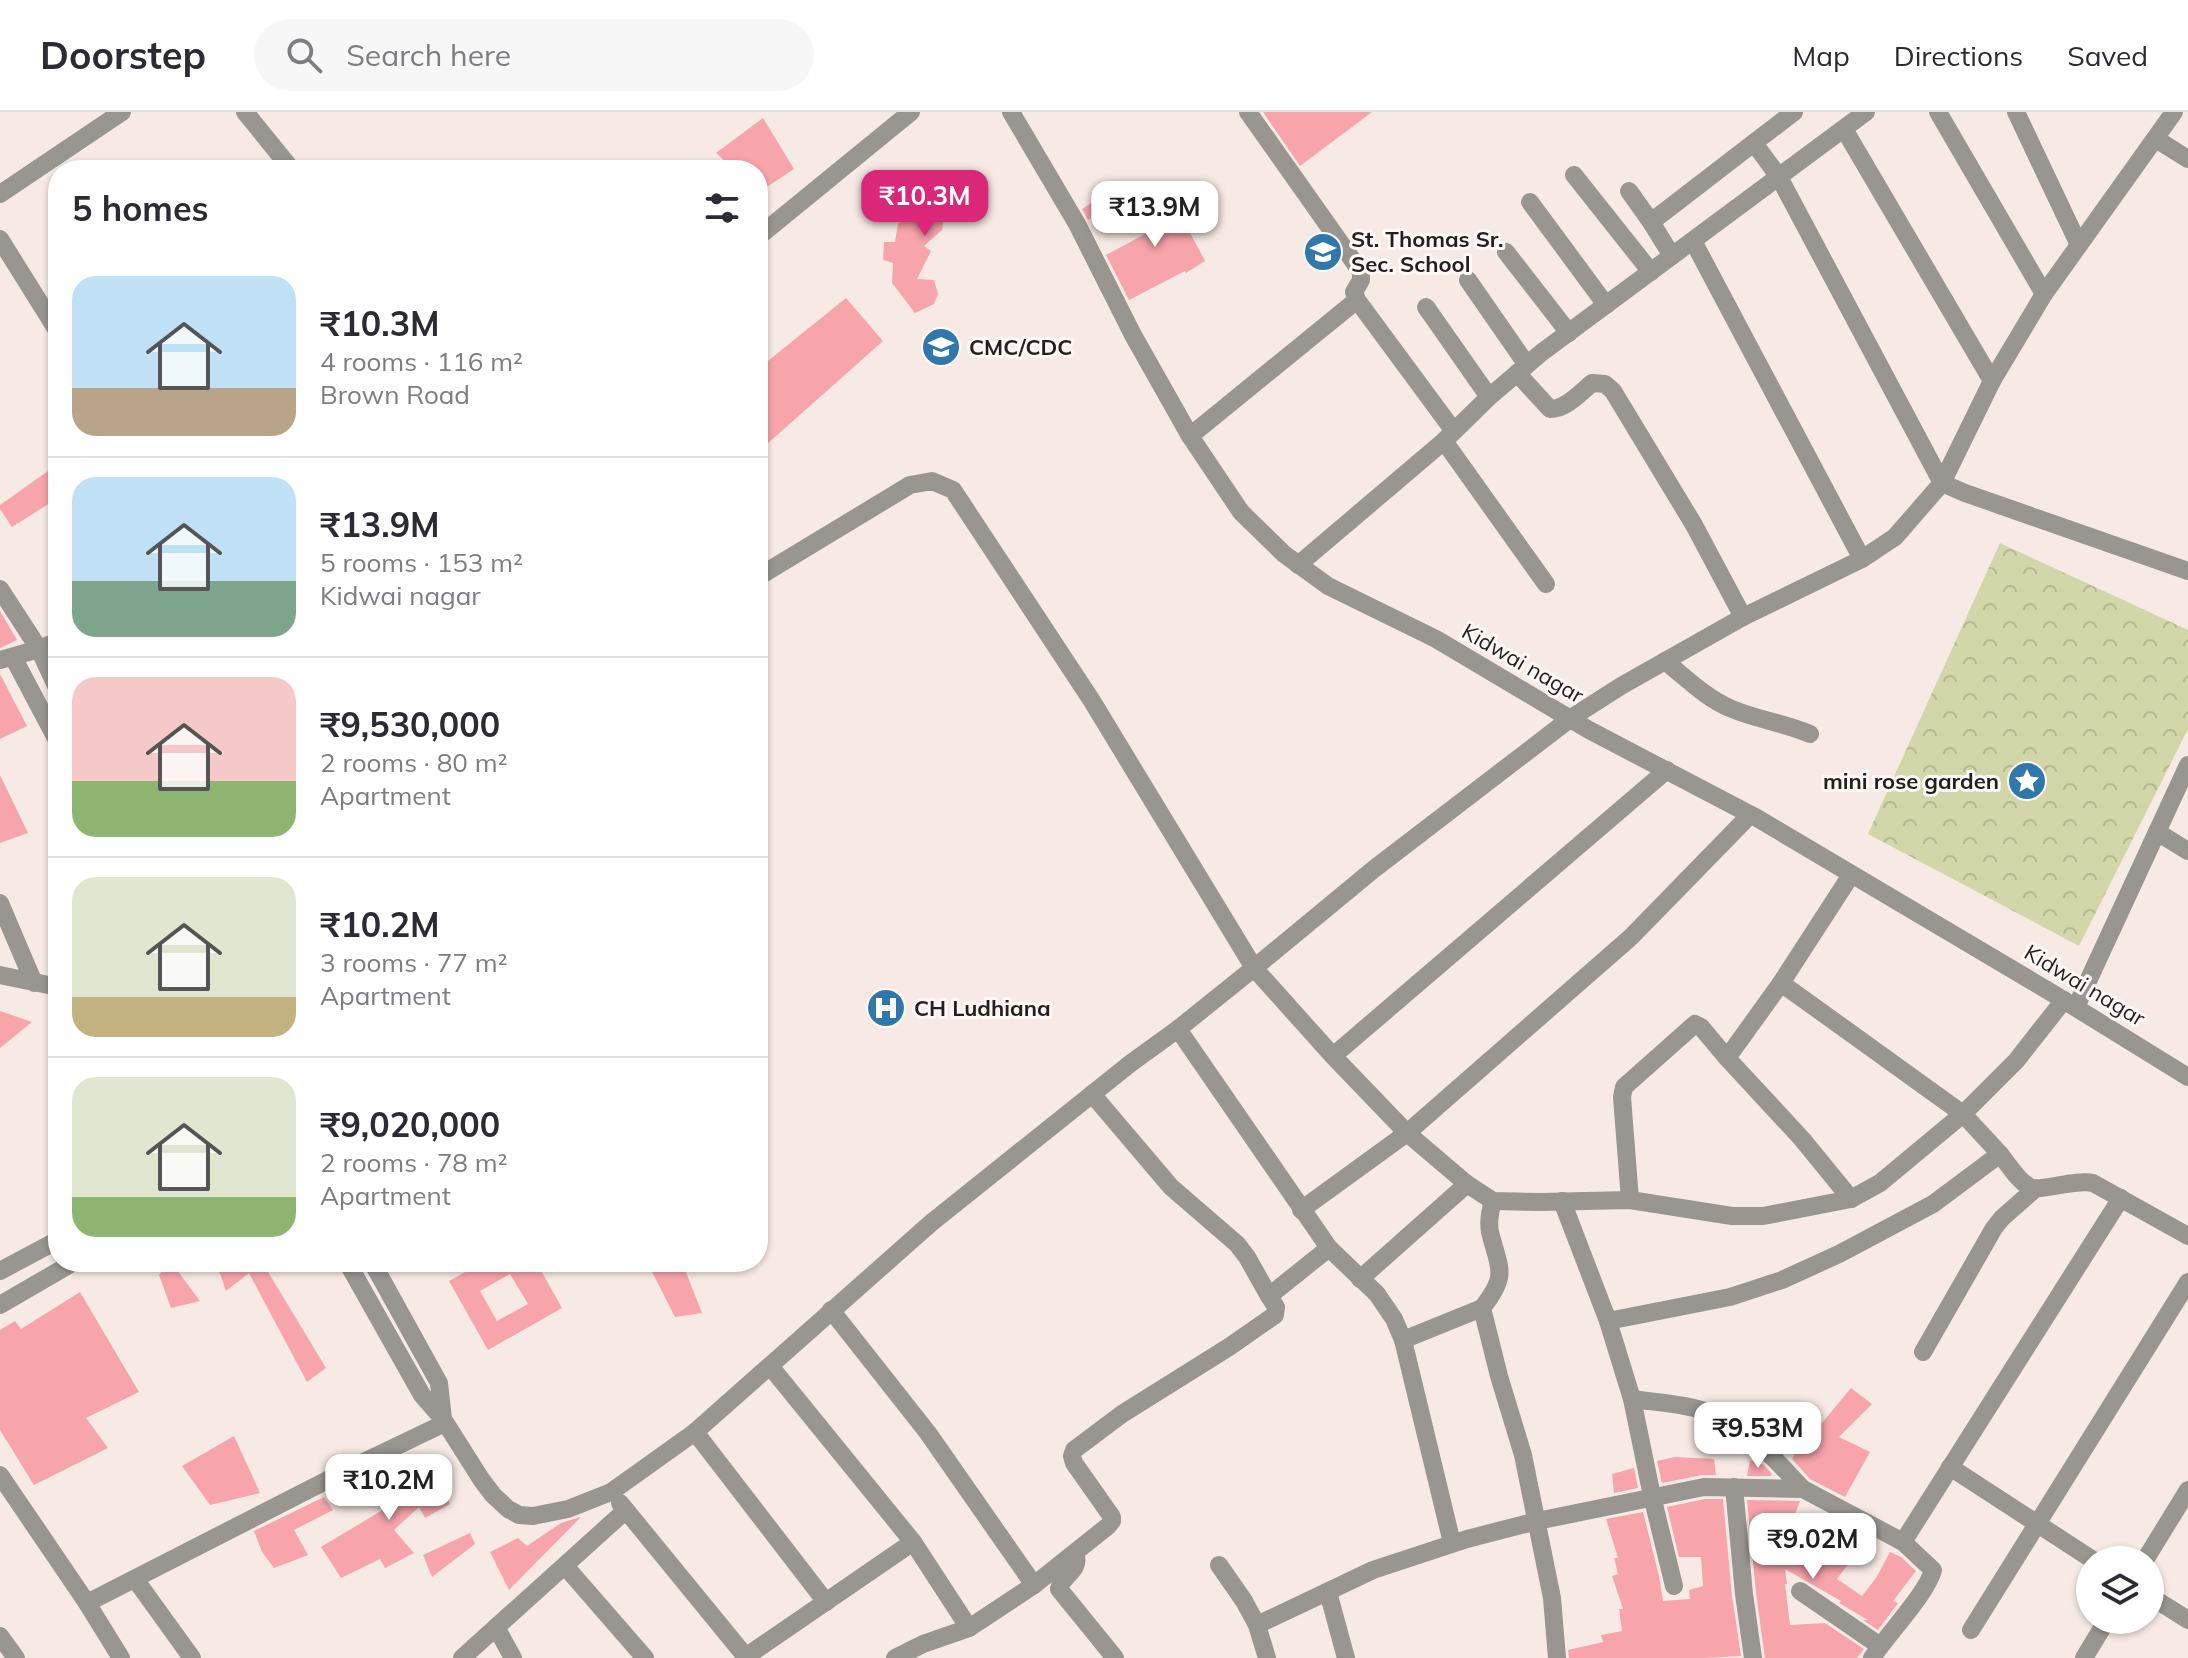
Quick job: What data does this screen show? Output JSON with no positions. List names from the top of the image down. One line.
{"streets":{"street":["Kidwai nagar"]},"places":{"school or university":["St. Thomas Sr. Sec. School","CMC/CDC"],"place":["mini rose garden"],"hospital":["CH Ludhiana"]},"page":{"header":"Doorstep","search":"Search here","nav":["Map","Directions","Saved"],"heading":"5 homes","price":["₹10.3M","₹13.9M","₹9.53M","₹10.2M","₹9.02M"],"list":[{"name":"₹10.3M","note":"4 rooms · 116 m² · Brown Road"},{"name":"₹13.9M","note":"5 rooms · 153 m² · Kidwai nagar"},{"name":"₹9,530,000","note":"2 rooms · 80 m² · Apartment"},{"name":"₹10.2M","note":"3 rooms · 77 m² · Apartment"},{"name":"₹9,020,000","note":"2 rooms · 78 m² · Apartment"}]}}
